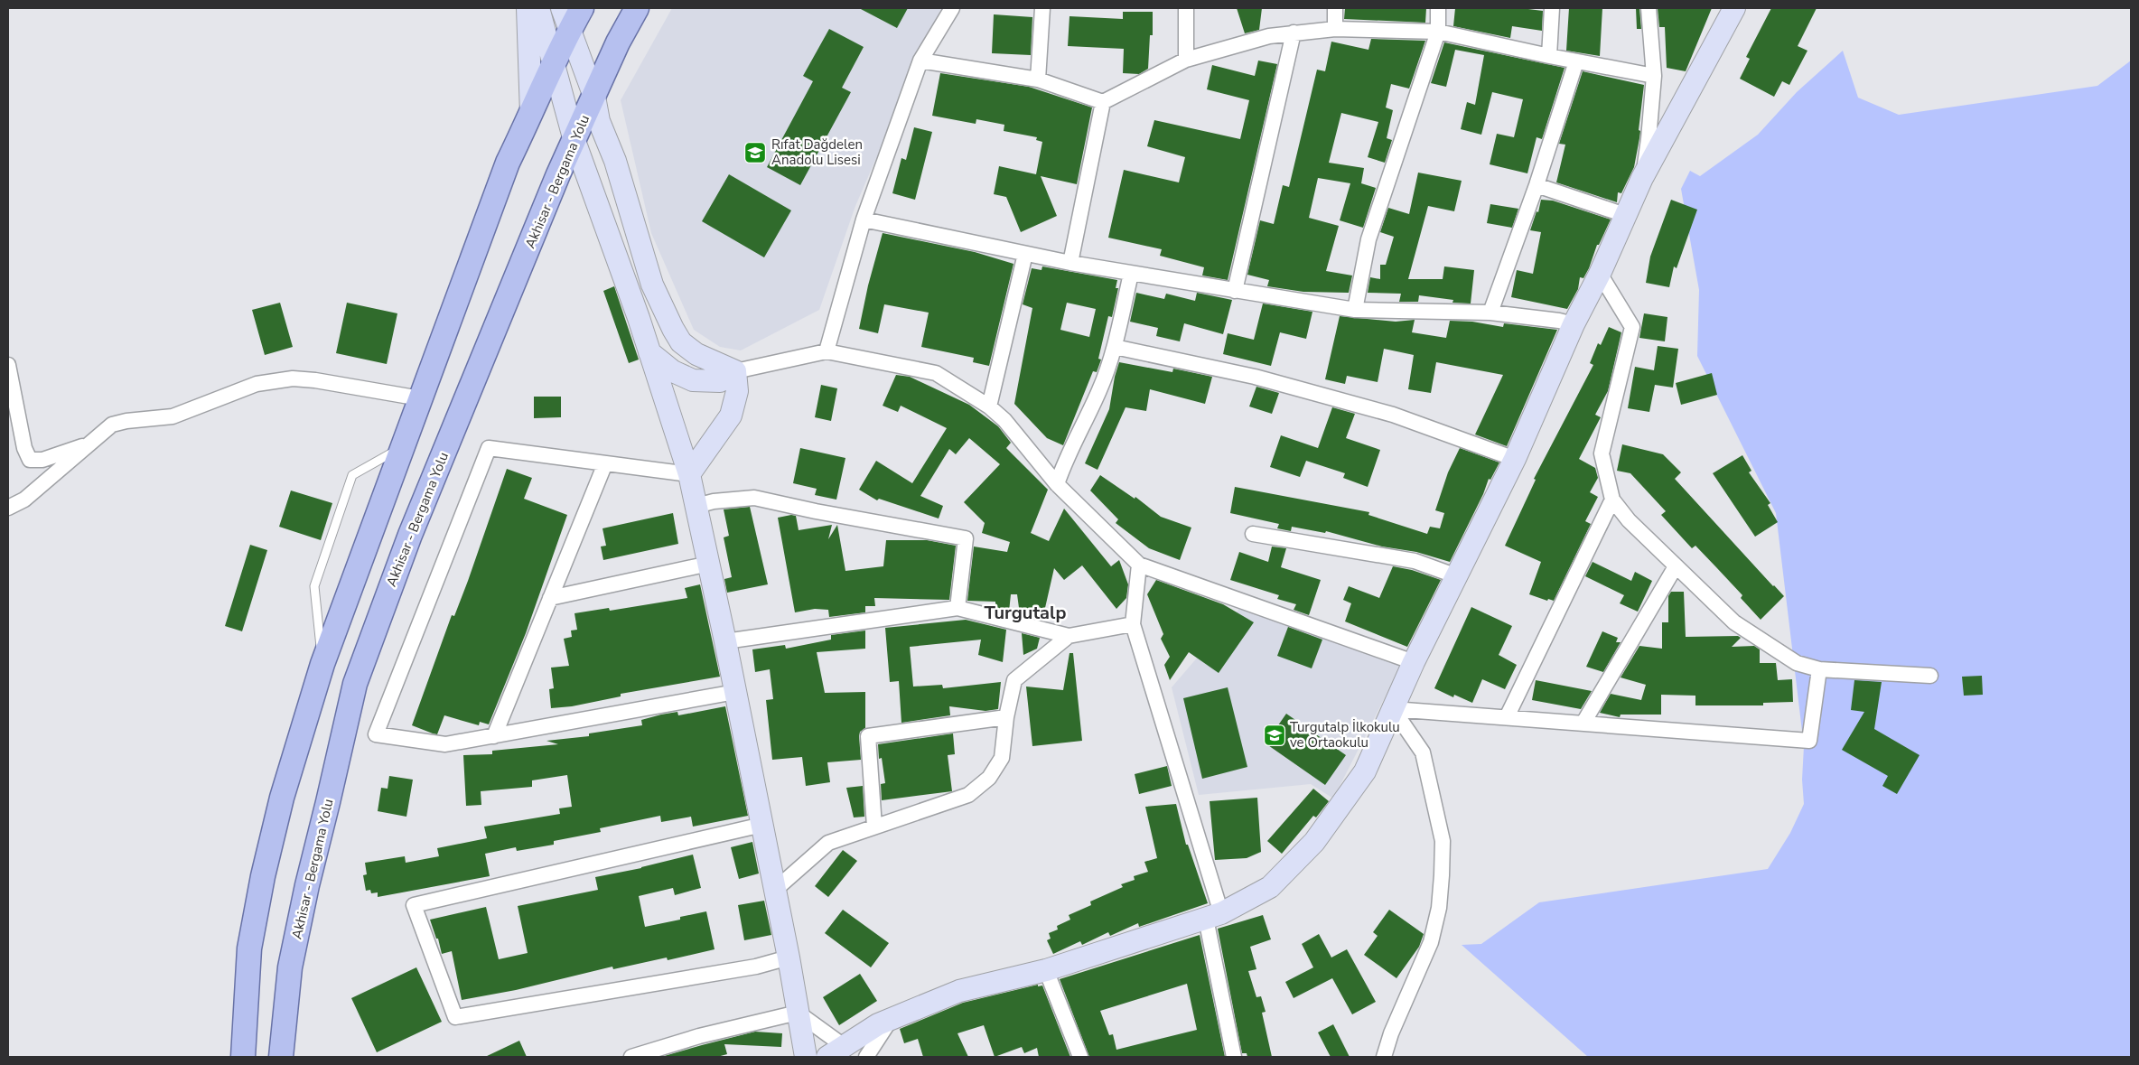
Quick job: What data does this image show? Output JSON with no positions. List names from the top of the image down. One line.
{"streets":{"main road":["Akhisar - Bergama Yolu"]},"districts":["Turgutalp"],"places":{"school or university":["Rıfat Dağdelen Anadolu Lisesi","Turgutalp İlkokulu ve Ortaokulu"]}}
